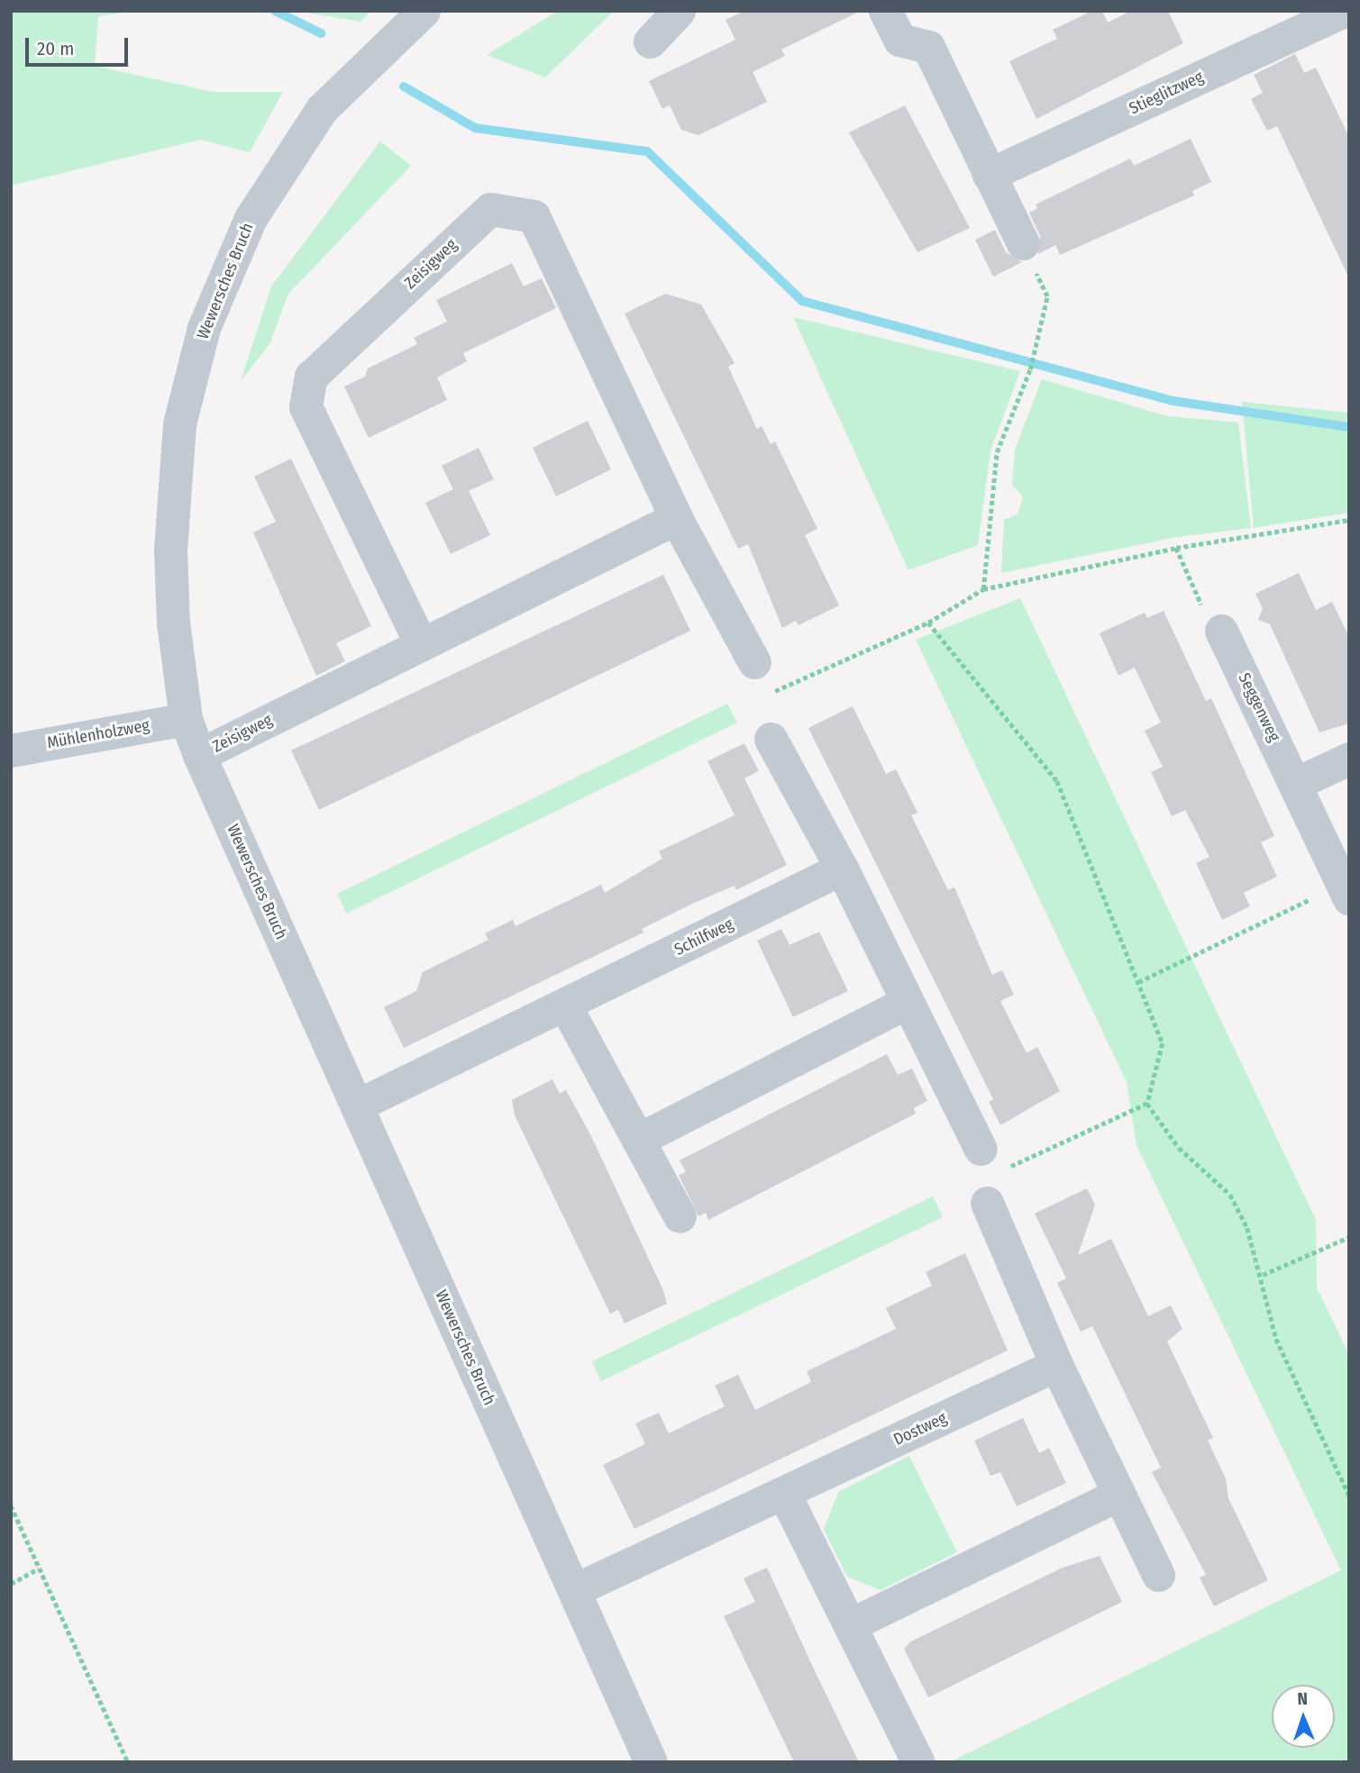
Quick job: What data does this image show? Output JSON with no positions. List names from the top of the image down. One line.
{"streets":{"street":["Stieglitzweg","Zeisigweg","Wewersches Bruch","Seggenweg","Mühlenholzweg","Schilfweg","Dostweg"]},"crossings":[["Zeisigweg","Wewersches Bruch"],["Wewersches Bruch","Mühlenholzweg"],["Wewersches Bruch","Schilfweg"],["Wewersches Bruch","Dostweg"]],"scale_bar":"20 m","north":"top"}
